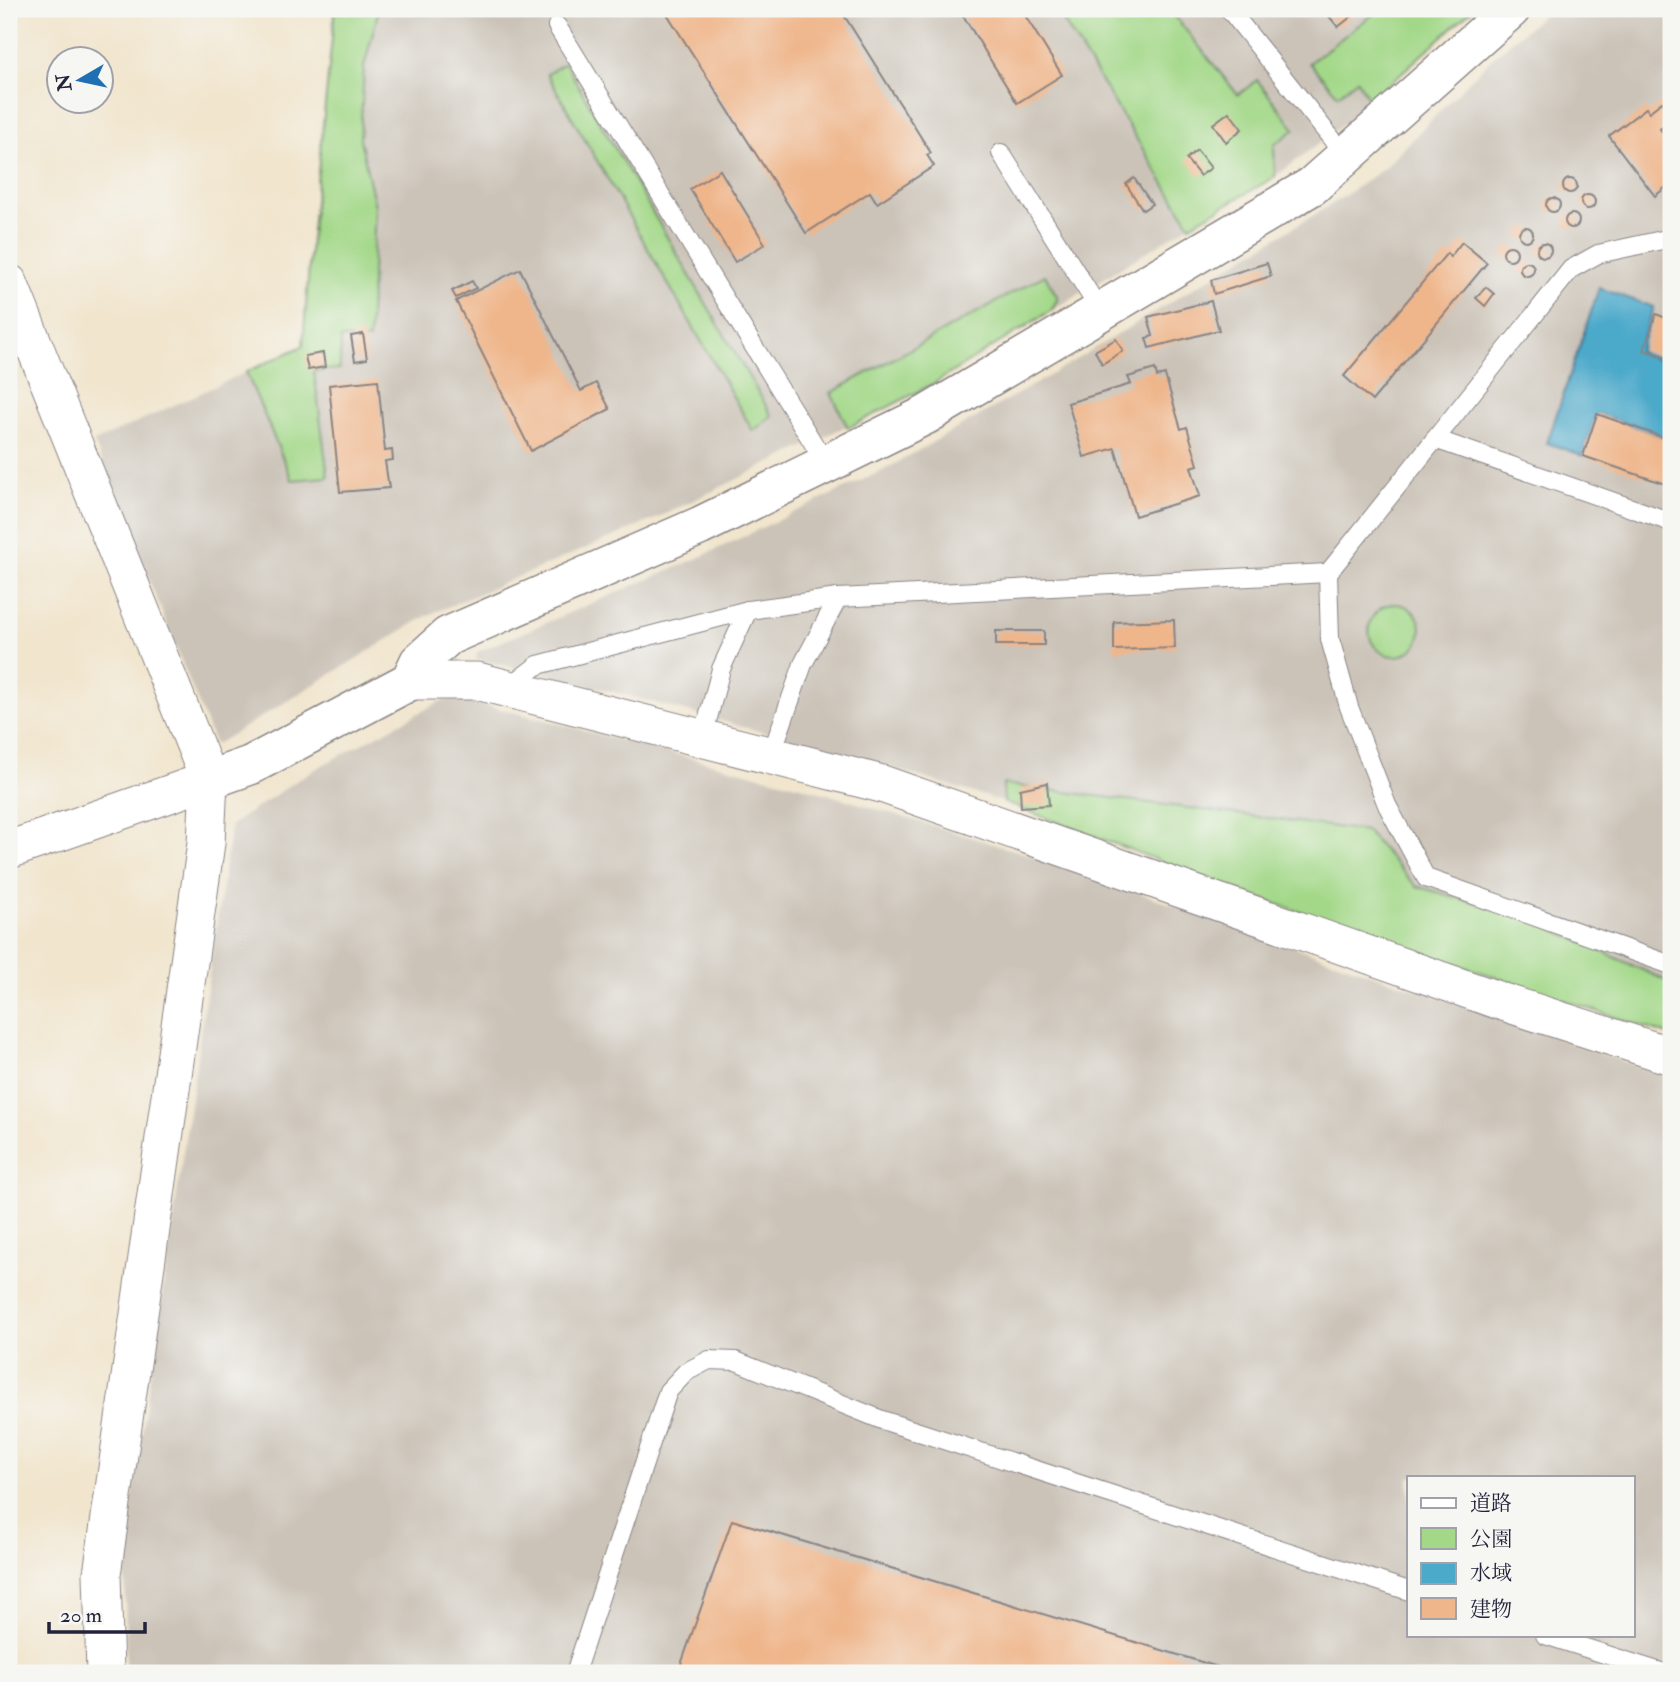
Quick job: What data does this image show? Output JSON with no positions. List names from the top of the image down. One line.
{"legend":["道路","公園","水域","建物"],"scale_bar":"20 m","north":"left"}
